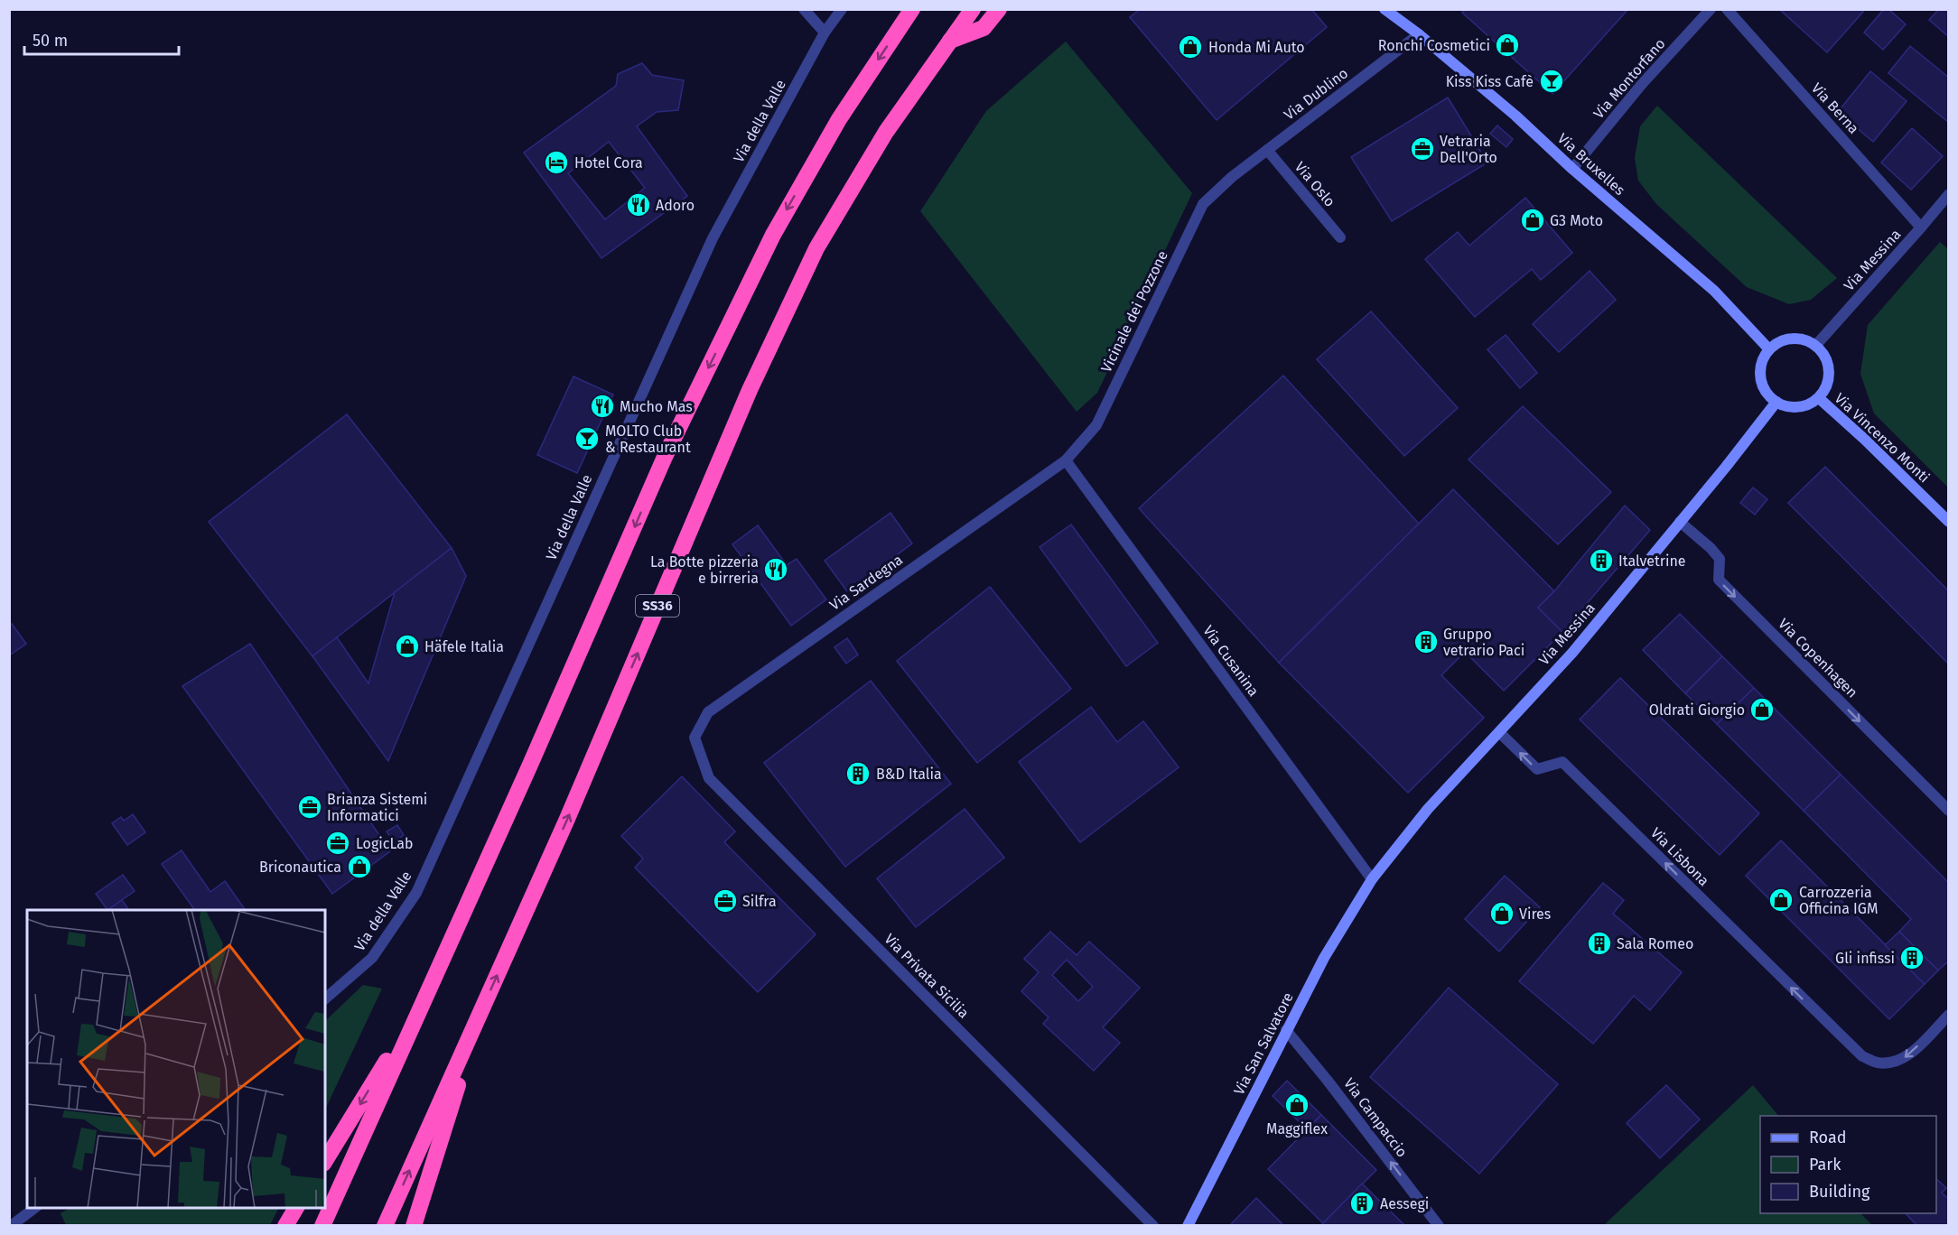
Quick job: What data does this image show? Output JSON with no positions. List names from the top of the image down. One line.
{"streets":{"highway":["SS36"],"street":["Via Montorfano","Via Dublino","Via Berna","Via della Valle","Via Bruxelles","Via Oslo","Via Messina","Vicinale dei Pozzone","Via Vincenzo Monti","Via Sardegna","Via Copenhagen","Via Cusanina","Via Lisbona","Via Privata Sicilia","Via San Salvatore","Via Campaccio"]},"crossings":[["Via Montorfano","Via Bruxelles"],["Via Dublino","Via Bruxelles"],["Via Dublino","Via Oslo"],["Via Dublino","Vicinale dei Pozzone"],["Via Berna","Via Messina"],["Via Bruxelles","Via Messina"],["Via Bruxelles","Via Vincenzo Monti"],["Via Messina","Via Vincenzo Monti"],["Via Messina","Via Copenhagen"],["Via Messina","Via Cusanina"],["Via Messina","Via Lisbona"],["Via Messina","Via San Salvatore"],["Vicinale dei Pozzone","Via Sardegna"],["Vicinale dei Pozzone","Via Cusanina"],["Via Sardegna","Via Cusanina"],["Via Sardegna","Via Privata Sicilia"],["Via Cusanina","Via San Salvatore"],["Via San Salvatore","Via Campaccio"]],"one_way":["Via Copenhagen","Via Lisbona","Via Campaccio"],"places":{"shop":["Ronchi Cosmetici","Honda Mi Auto","G3 Moto","Häfele Italia","Oldrati Giorgio","Briconautica","Carrozzeria Officina IGM","Vires","Maggiflex"],"bar":["Kiss Kiss Cafè","MOLTO Club & Restaurant"],"office":["Vetraria Dell'Orto","Brianza Sistemi Informatici","LogicLab","Silfra"],"hotel":["Hotel Cora"],"restaurant":["Adoro","Mucho Mas","La Botte pizzeria e birreria"],"building":["Italvetrine","Gruppo vetrario Paci","B&D Italia","Sala Romeo","Gli infissi","Aessegi"]},"legend":["Road","Park","Building"],"scale_bar":"50 m"}
